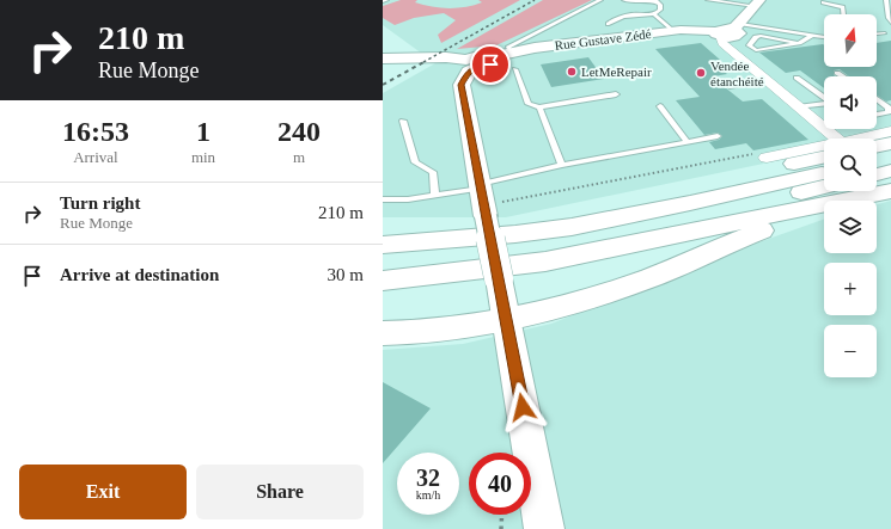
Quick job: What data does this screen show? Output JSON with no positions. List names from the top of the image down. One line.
{"streets":{"main road":["Rue Gustave Zédé"]},"places":["LetMeRepair","Vendée étanchéité"],"north":"top","page":{"turn":["210 m","Rue Monge"],"map_buttons":["+","−"],"eta":["16:53","Arrival","1","min","240","m"],"list":[{"name":"Turn right","note":"Rue Monge","value":"210 m"},{"name":"Arrive at destination","value":"30 m"}],"speed":"32 km/h","limit":"40","buttons":["Exit","Share"]}}
